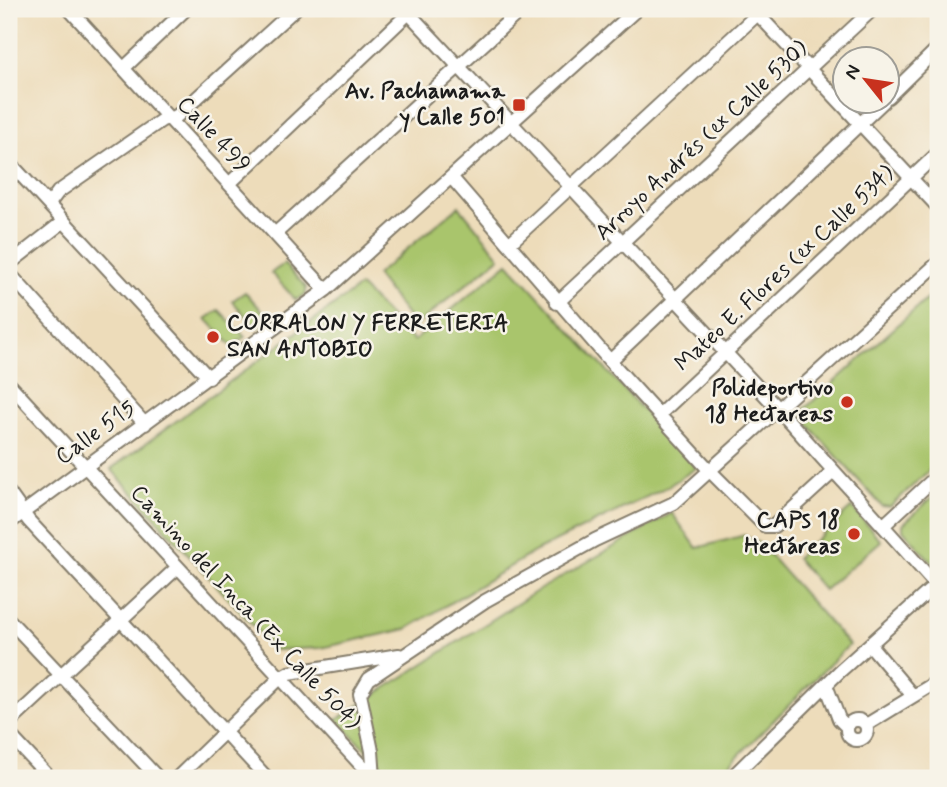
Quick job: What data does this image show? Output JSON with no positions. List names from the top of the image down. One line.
{"streets":{"street":["Calle 499","Arroyo Andrés (ex Calle 530)","Mateo E. Flores (ex Calle 534)","Calle 515","Camino del Inca (Ex Calle 504)"]},"crossings":[["Calle 499","Calle 515"],["Calle 515","Camino del Inca (Ex Calle 504)"]],"places":{"transit":["Av. Pachamama y Calle 501"],"other":["CORRALON Y FERRETERIA SAN ANTOBIO","Polideportivo 18 Hectareas","CAPs 18 Hectáreas"]},"north":"top left"}
